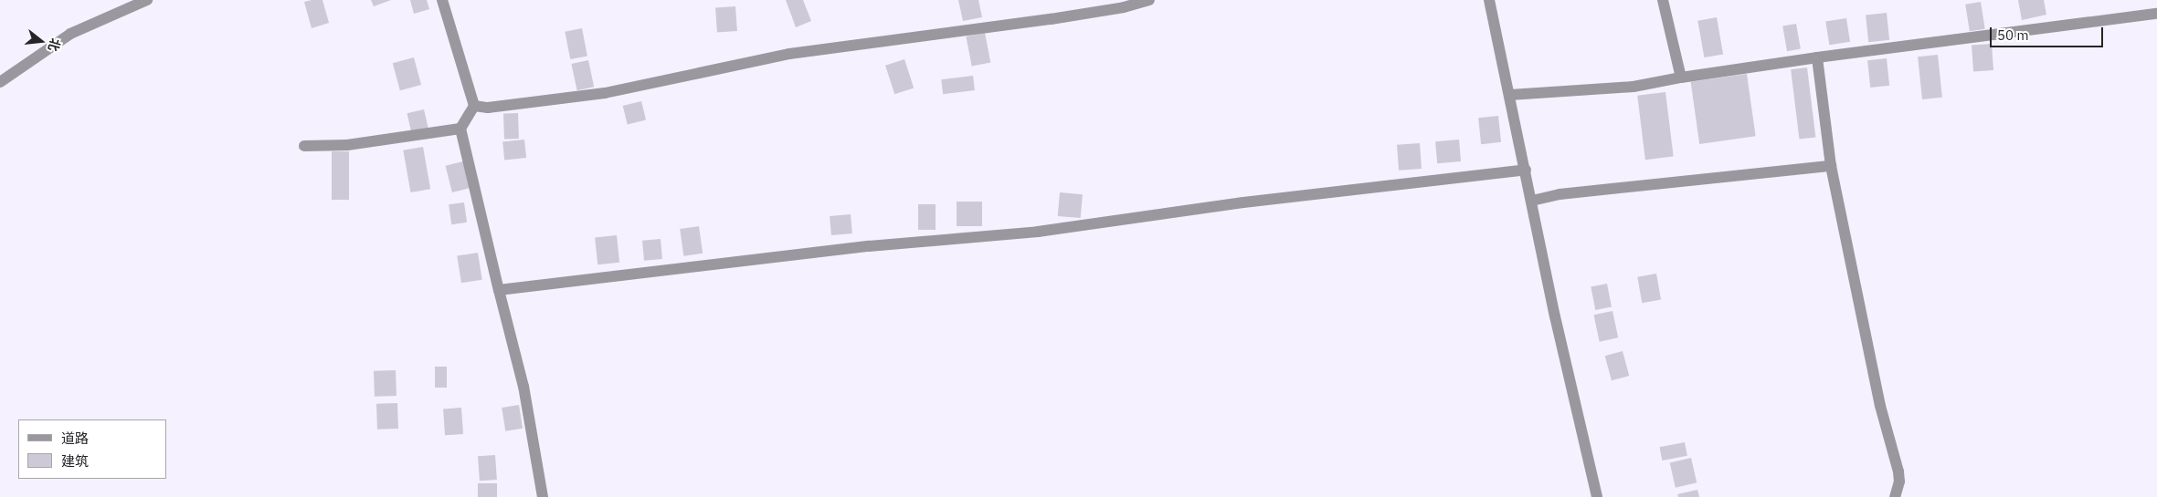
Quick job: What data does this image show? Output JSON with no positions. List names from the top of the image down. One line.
{"legend":["道路","建筑"],"scale_bar":"50 m","north":"right"}
